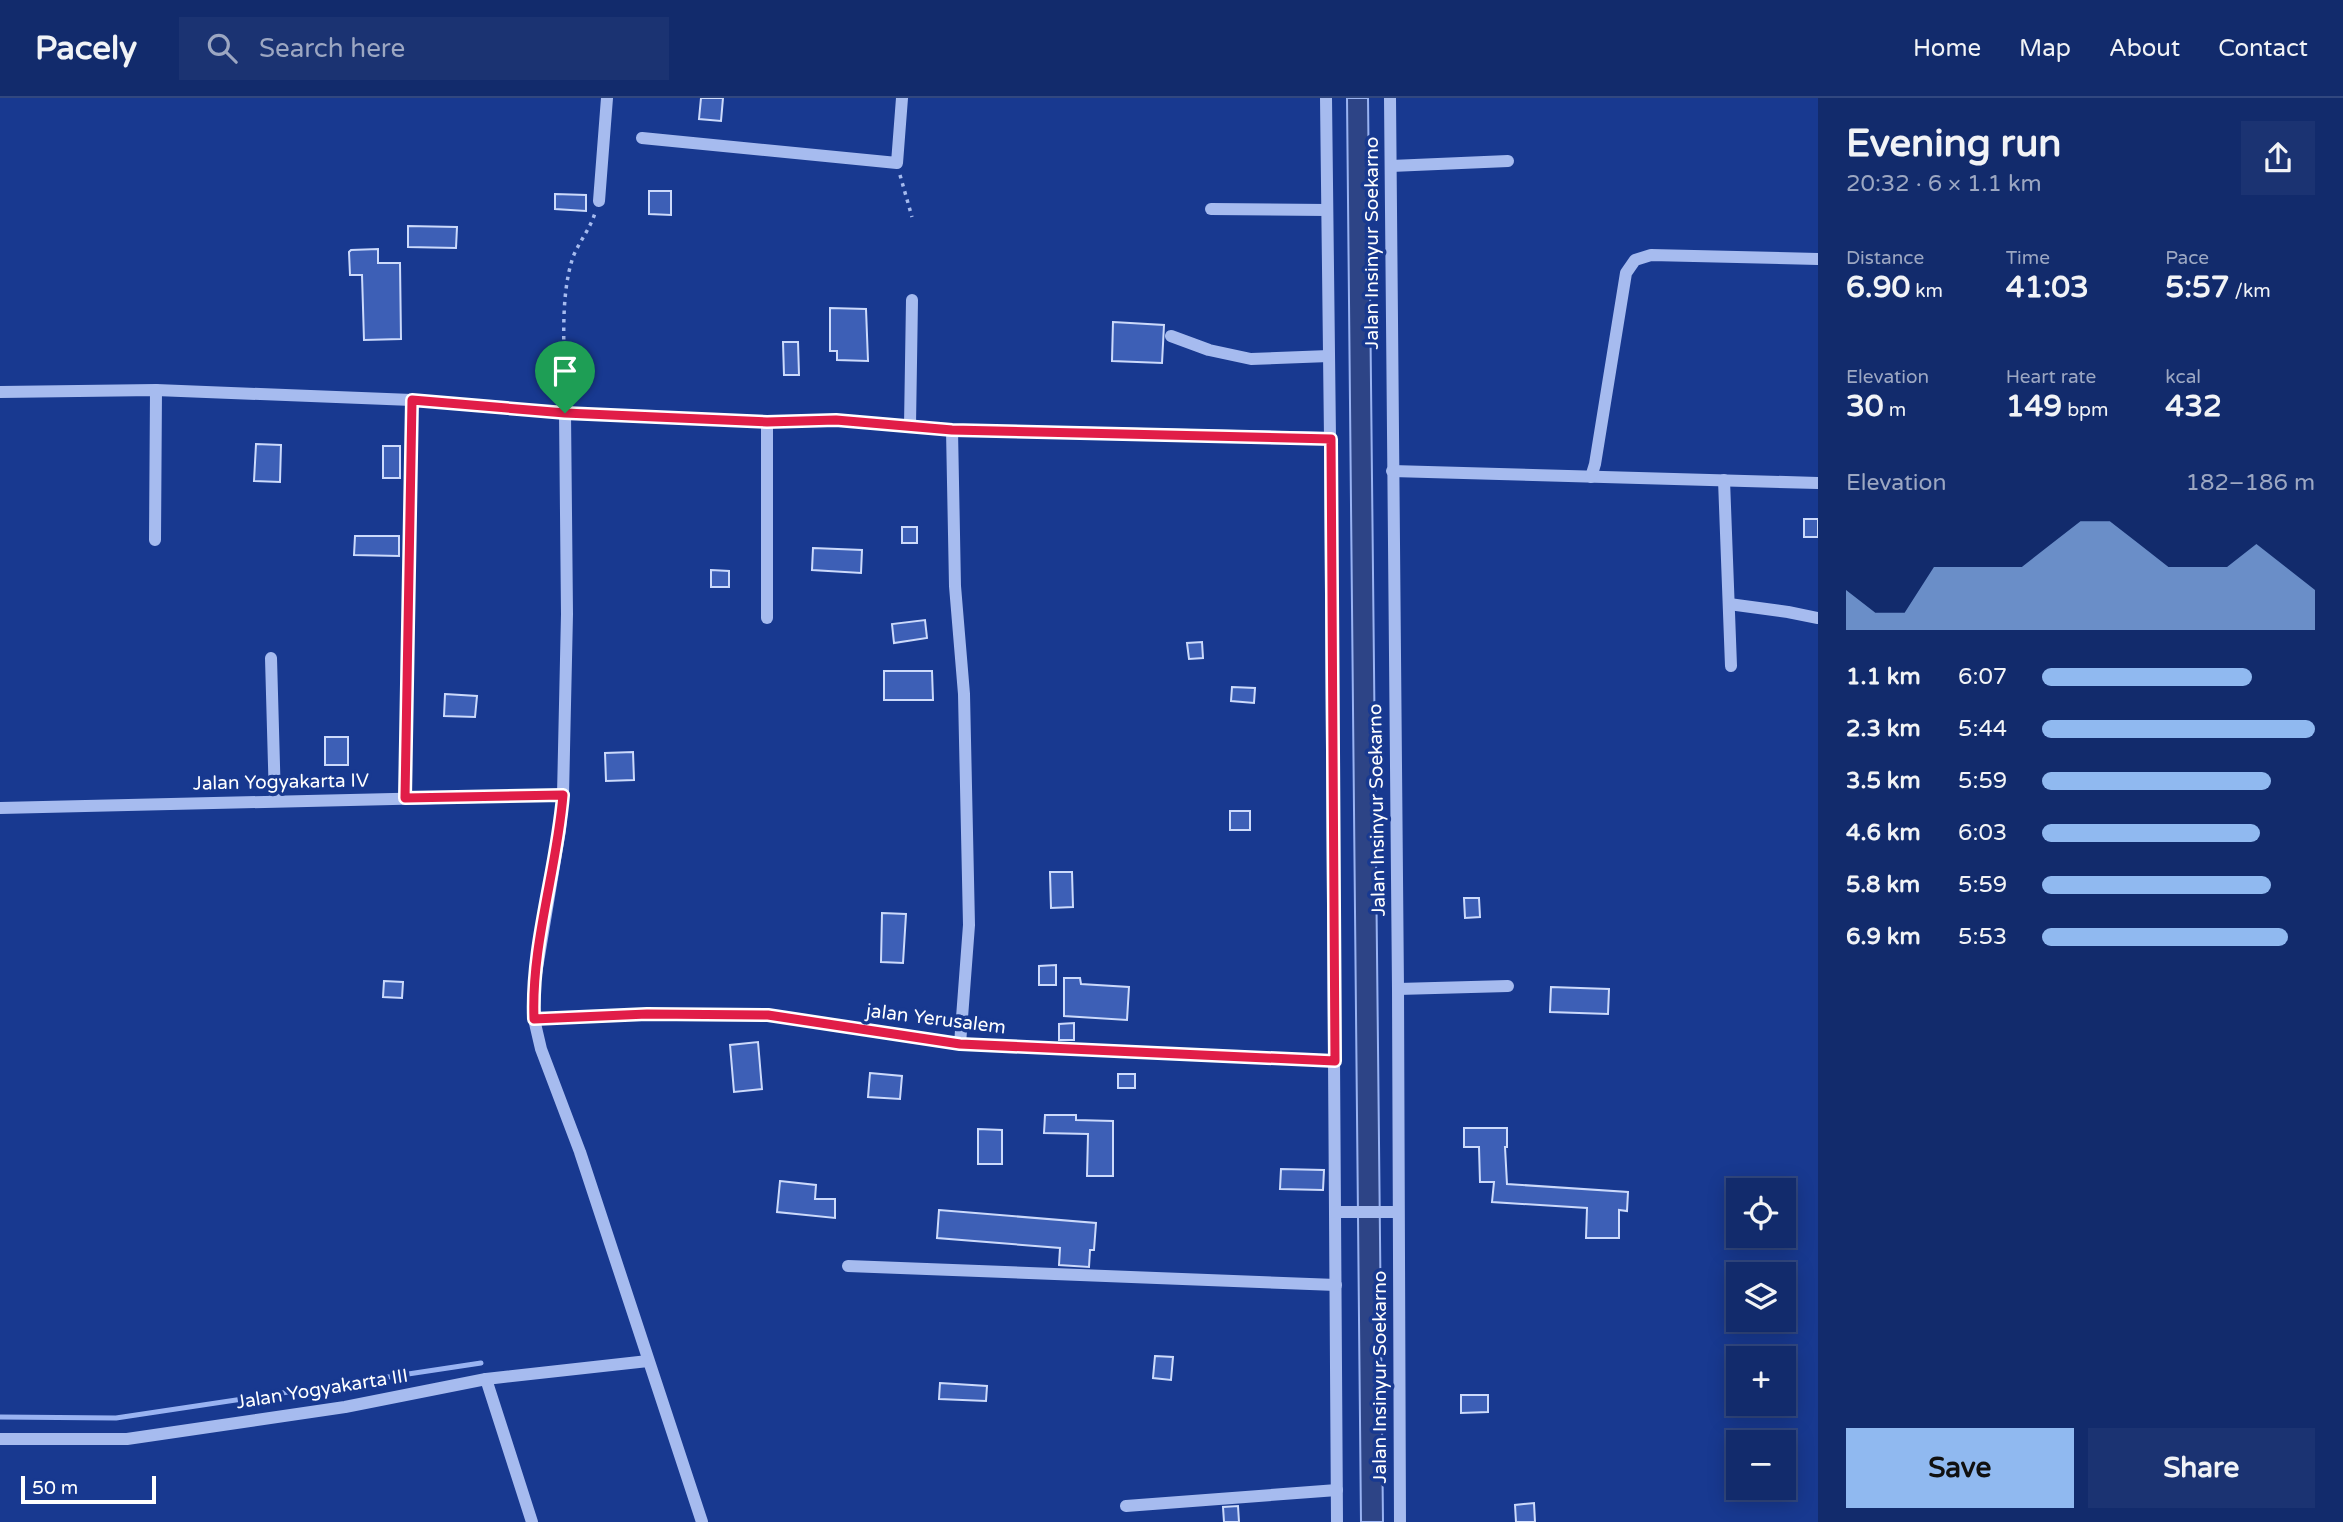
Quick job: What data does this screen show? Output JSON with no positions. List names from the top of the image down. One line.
{"streets":{"street":["Jalan Insinyur Soekarno","Jalan Yogyakarta IV","jalan Yerusalem","Jalan Yogyakarta III"]},"scale_bar":"50 m","page":{"header":"Pacely","search":"Search here","nav":["Home","Map","About","Contact"],"heading":["Evening run","20:32 · 6 × 1.1 km"],"stats":[["Distance","6.90 km"],["Time","41:03"],["Pace","5:57 /km"],["Elevation","30 m"],["Heart rate","149 bpm"],["kcal","432"]],"chart":["Elevation","182–186 m"],"list":[{"name":"1.1 km","note":"6:07"},{"name":"2.3 km","note":"5:44"},{"name":"3.5 km","note":"5:59"},{"name":"4.6 km","note":"6:03"},{"name":"5.8 km","note":"5:59"},{"name":"6.9 km","note":"5:53"}],"map_buttons":["+","−"],"buttons":["Save","Share"],"scale":"50 m"}}
